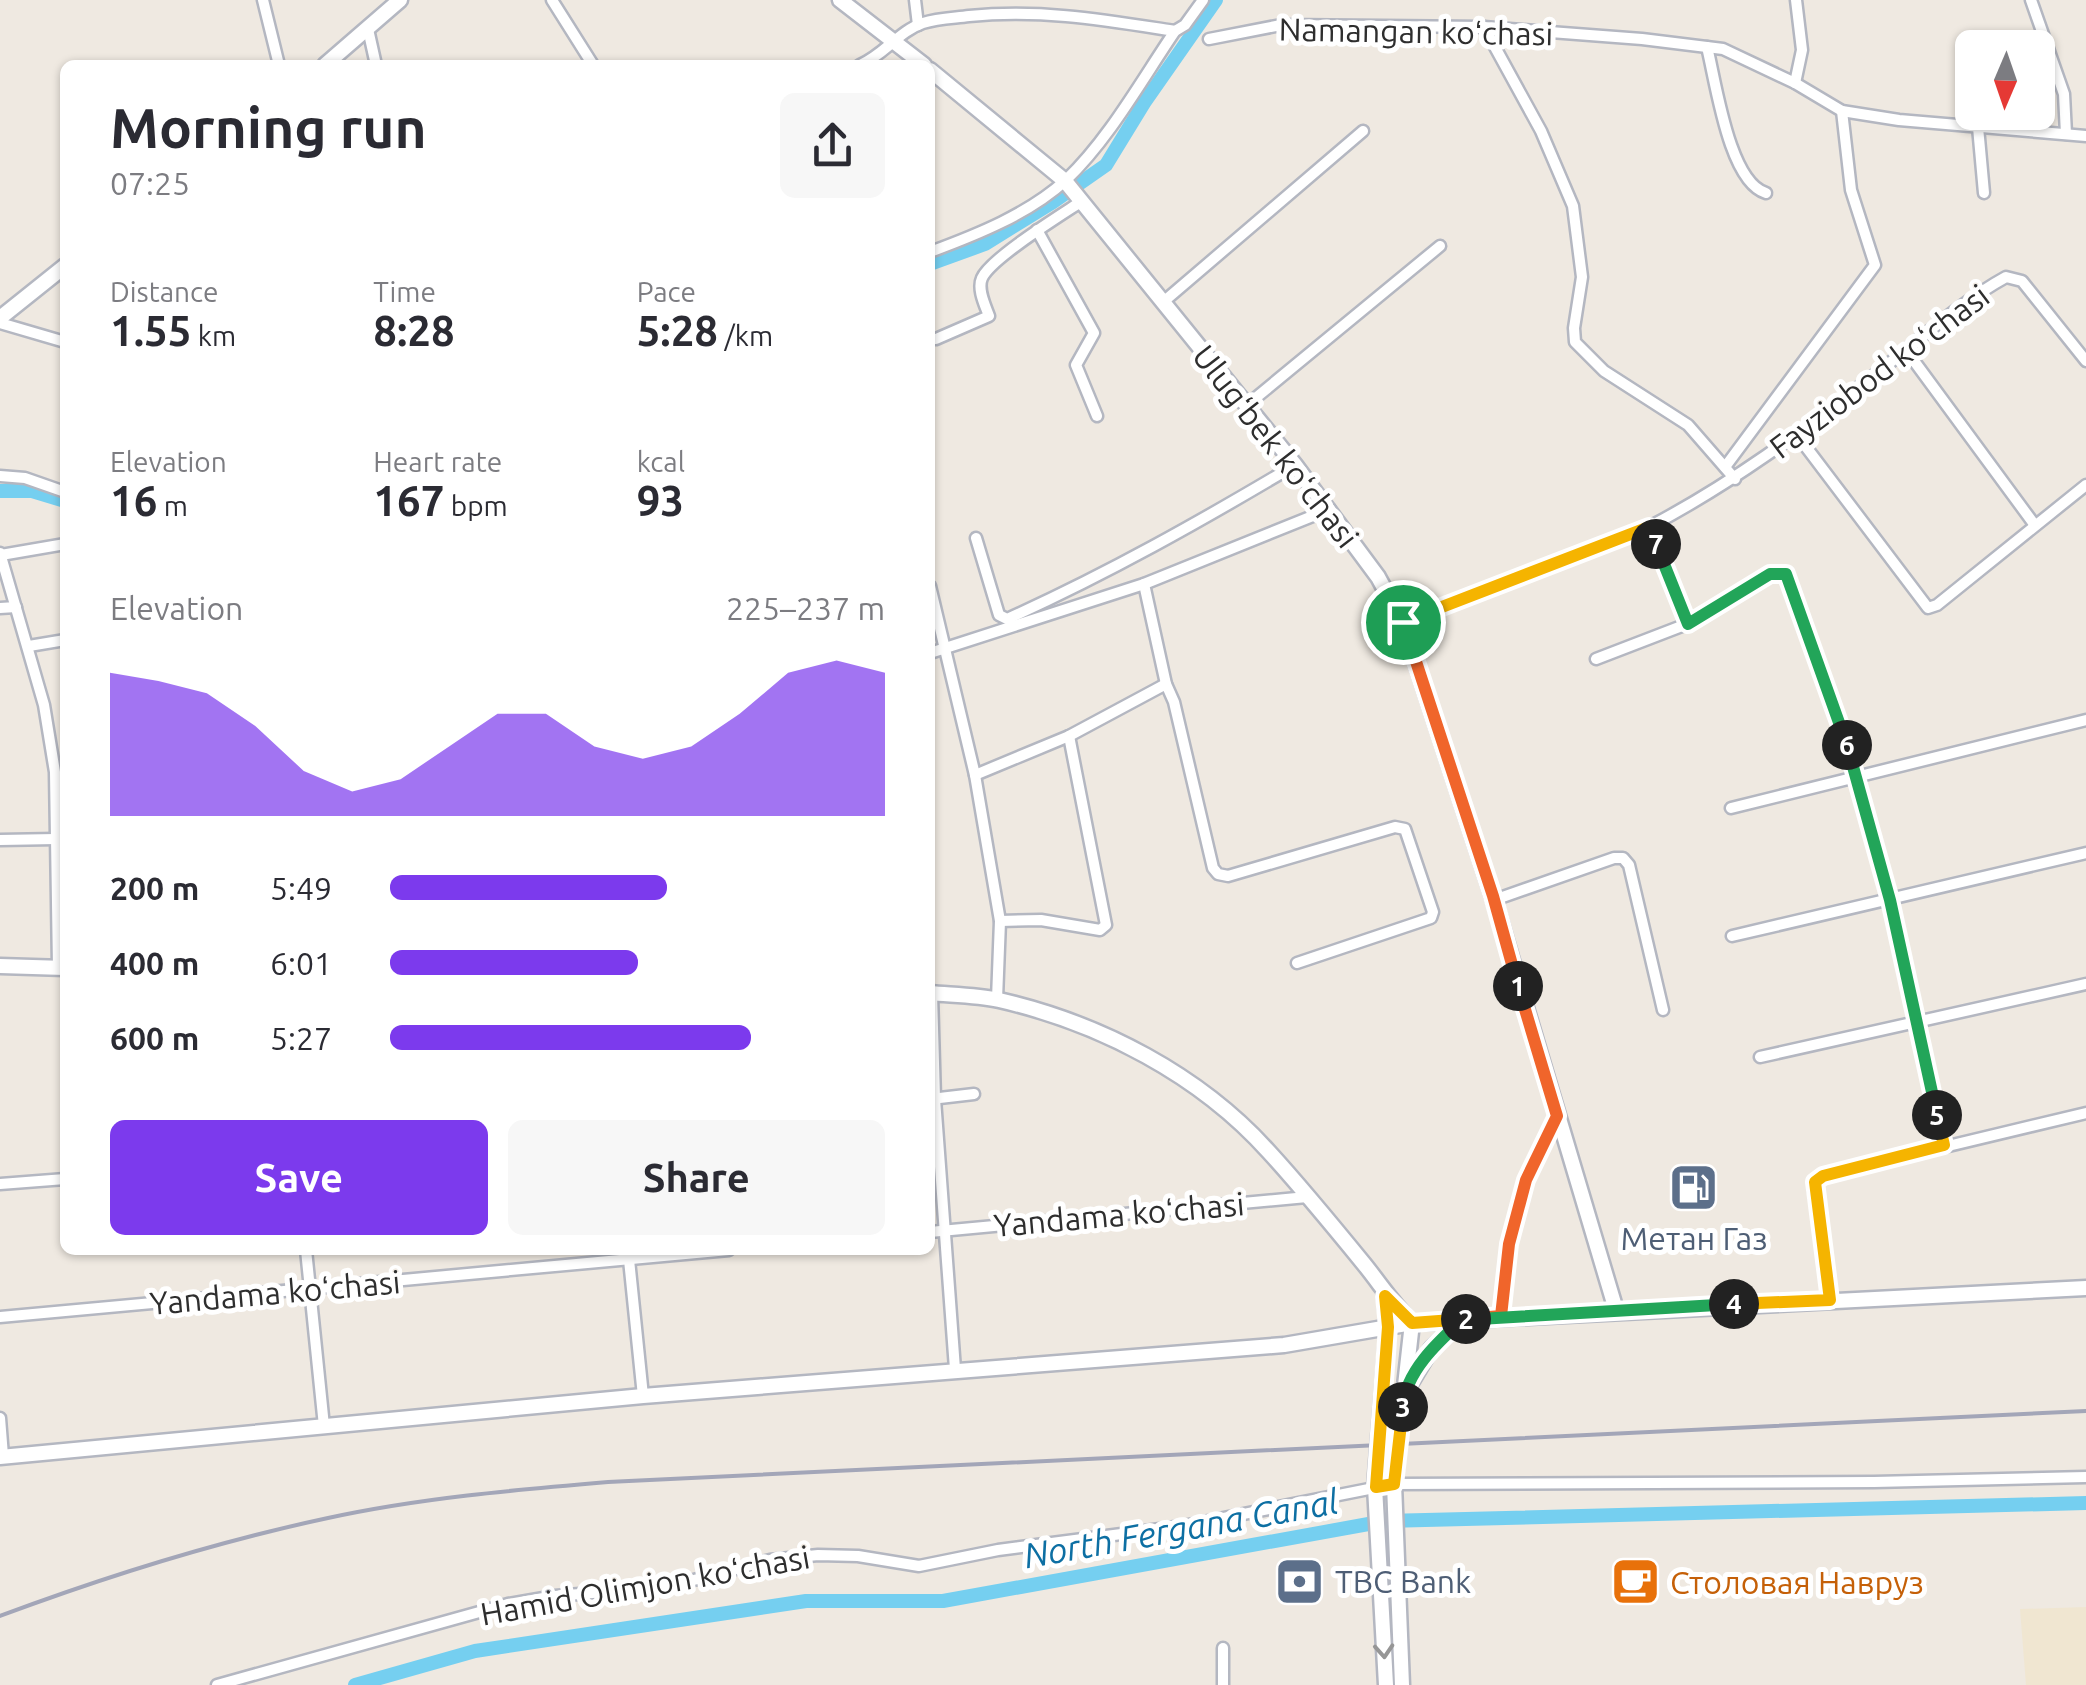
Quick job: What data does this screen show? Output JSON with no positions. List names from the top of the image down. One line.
{"streets":{"street":["Namangan koʻchasi","Fayziobod koʻchasi","Ulugʻbek koʻchasi","Yandama koʻchasi","Hamid Olimjon koʻchasi"]},"crossings":[["Fayziobod koʻchasi","Ulugʻbek koʻchasi"]],"water":["North Fergana Canal"],"places":{"fuel station":["Метан Газ"],"bank":["TBC Bank"],"cafe":["Столовая Навруз"]},"north":"bottom","page":{"heading":["Morning run","07:25"],"stats":[["Distance","1.55 km"],["Time","8:28"],["Pace","5:28 /km"],["Elevation","16 m"],["Heart rate","167 bpm"],["kcal","93"]],"pins":["7","6","1","5","4","2","3"],"chart":["Elevation","225–237 m"],"list":[{"name":"200 m","note":"5:49"},{"name":"400 m","note":"6:01"},{"name":"600 m","note":"5:27"}],"buttons":["Save","Share"]}}
